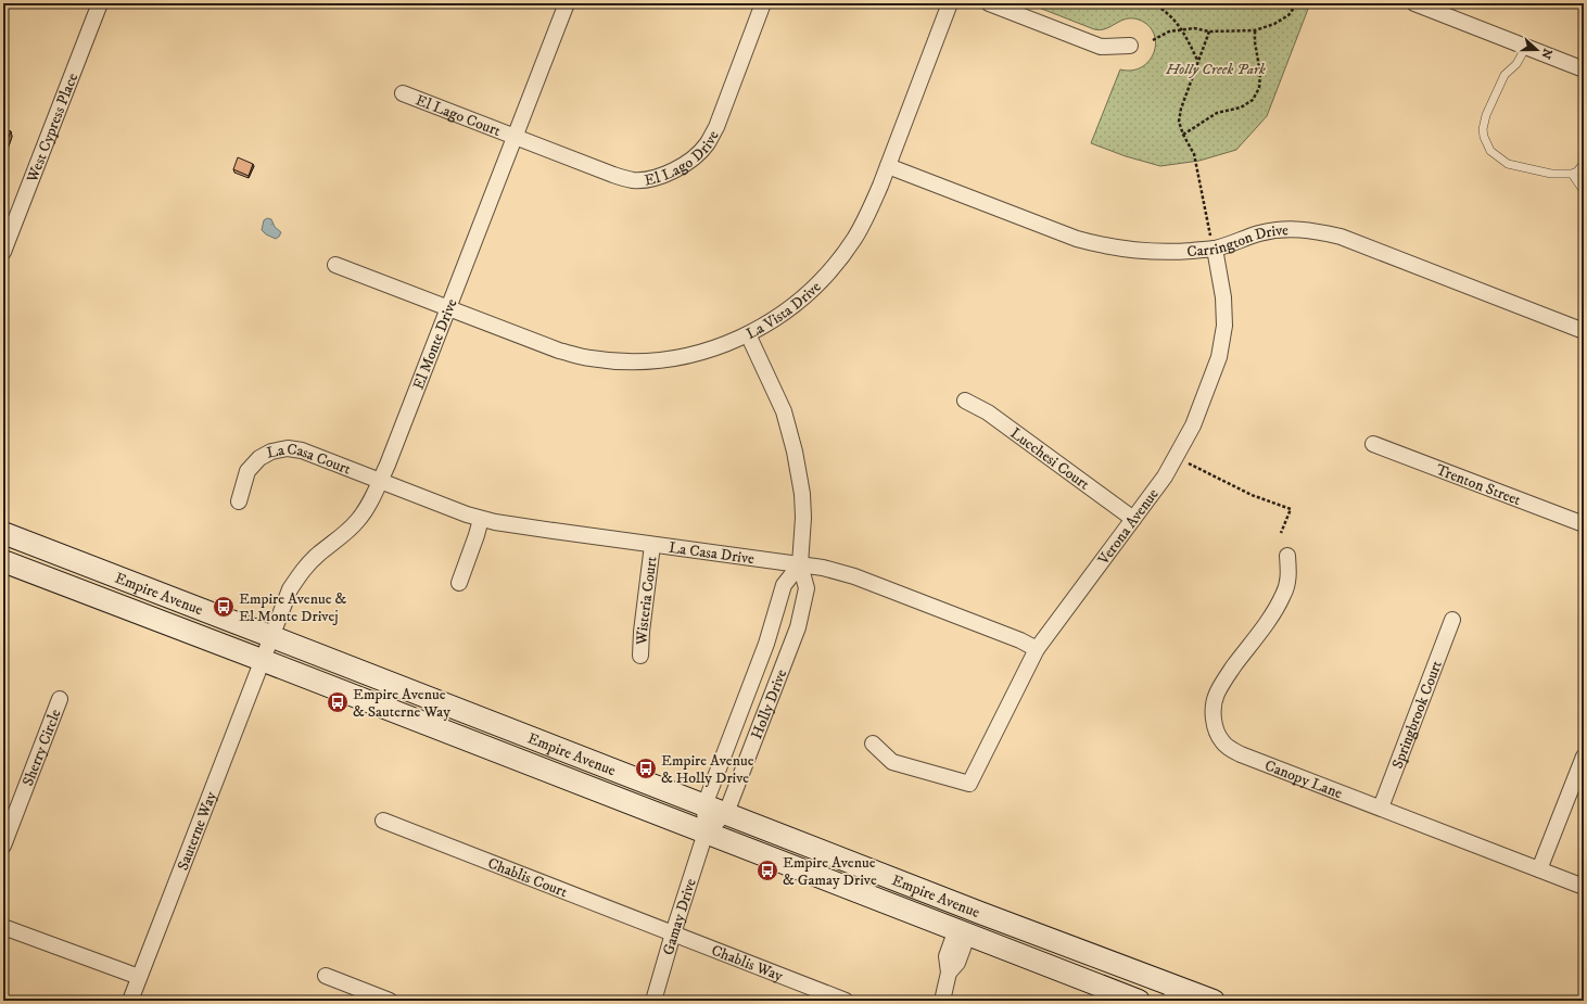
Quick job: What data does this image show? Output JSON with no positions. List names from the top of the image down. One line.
{"streets":{"main road":["Empire Avenue"],"street":["El Lago Court","West Cypress Place","El Lago Drive","Carrington Drive","La Vista Drive","El Monte Drive","Lucchesi Court","La Casa Court","Trenton Street","Verona Avenue","La Casa Drive","Wisteria Court","Holly Drive","Springbrook Court","Sherry Circle","Canopy Lane","Sauterne Way","Chablis Court","Gamay Drive","Chablis Way"]},"crossings":[["El Lago Court","El Lago Drive"],["El Lago Court","El Monte Drive"],["El Lago Drive","El Monte Drive"],["Carrington Drive","La Vista Drive"],["Carrington Drive","Verona Avenue"],["La Vista Drive","El Monte Drive"],["La Vista Drive","Holly Drive"],["El Monte Drive","La Casa Court"],["El Monte Drive","La Casa Drive"],["El Monte Drive","Empire Avenue"],["El Monte Drive","Sauterne Way"],["Lucchesi Court","Verona Avenue"],["La Casa Court","La Casa Drive"],["Verona Avenue","La Casa Drive"],["La Casa Drive","Wisteria Court"],["La Casa Drive","Holly Drive"],["Empire Avenue","Holly Drive"],["Empire Avenue","Sauterne Way"],["Empire Avenue","Gamay Drive"],["Holly Drive","Gamay Drive"],["Springbrook Court","Canopy Lane"],["Chablis Court","Gamay Drive"],["Chablis Court","Chablis Way"],["Gamay Drive","Chablis Way"]],"parks":["Holly Creek Park"],"places":{"bus stop":["Empire Avenue & El Monte Drivej","Empire Avenue & Sauterne Way","Empire Avenue & Holly Drive","Empire Avenue & Gamay Drive"]},"north":"right"}
